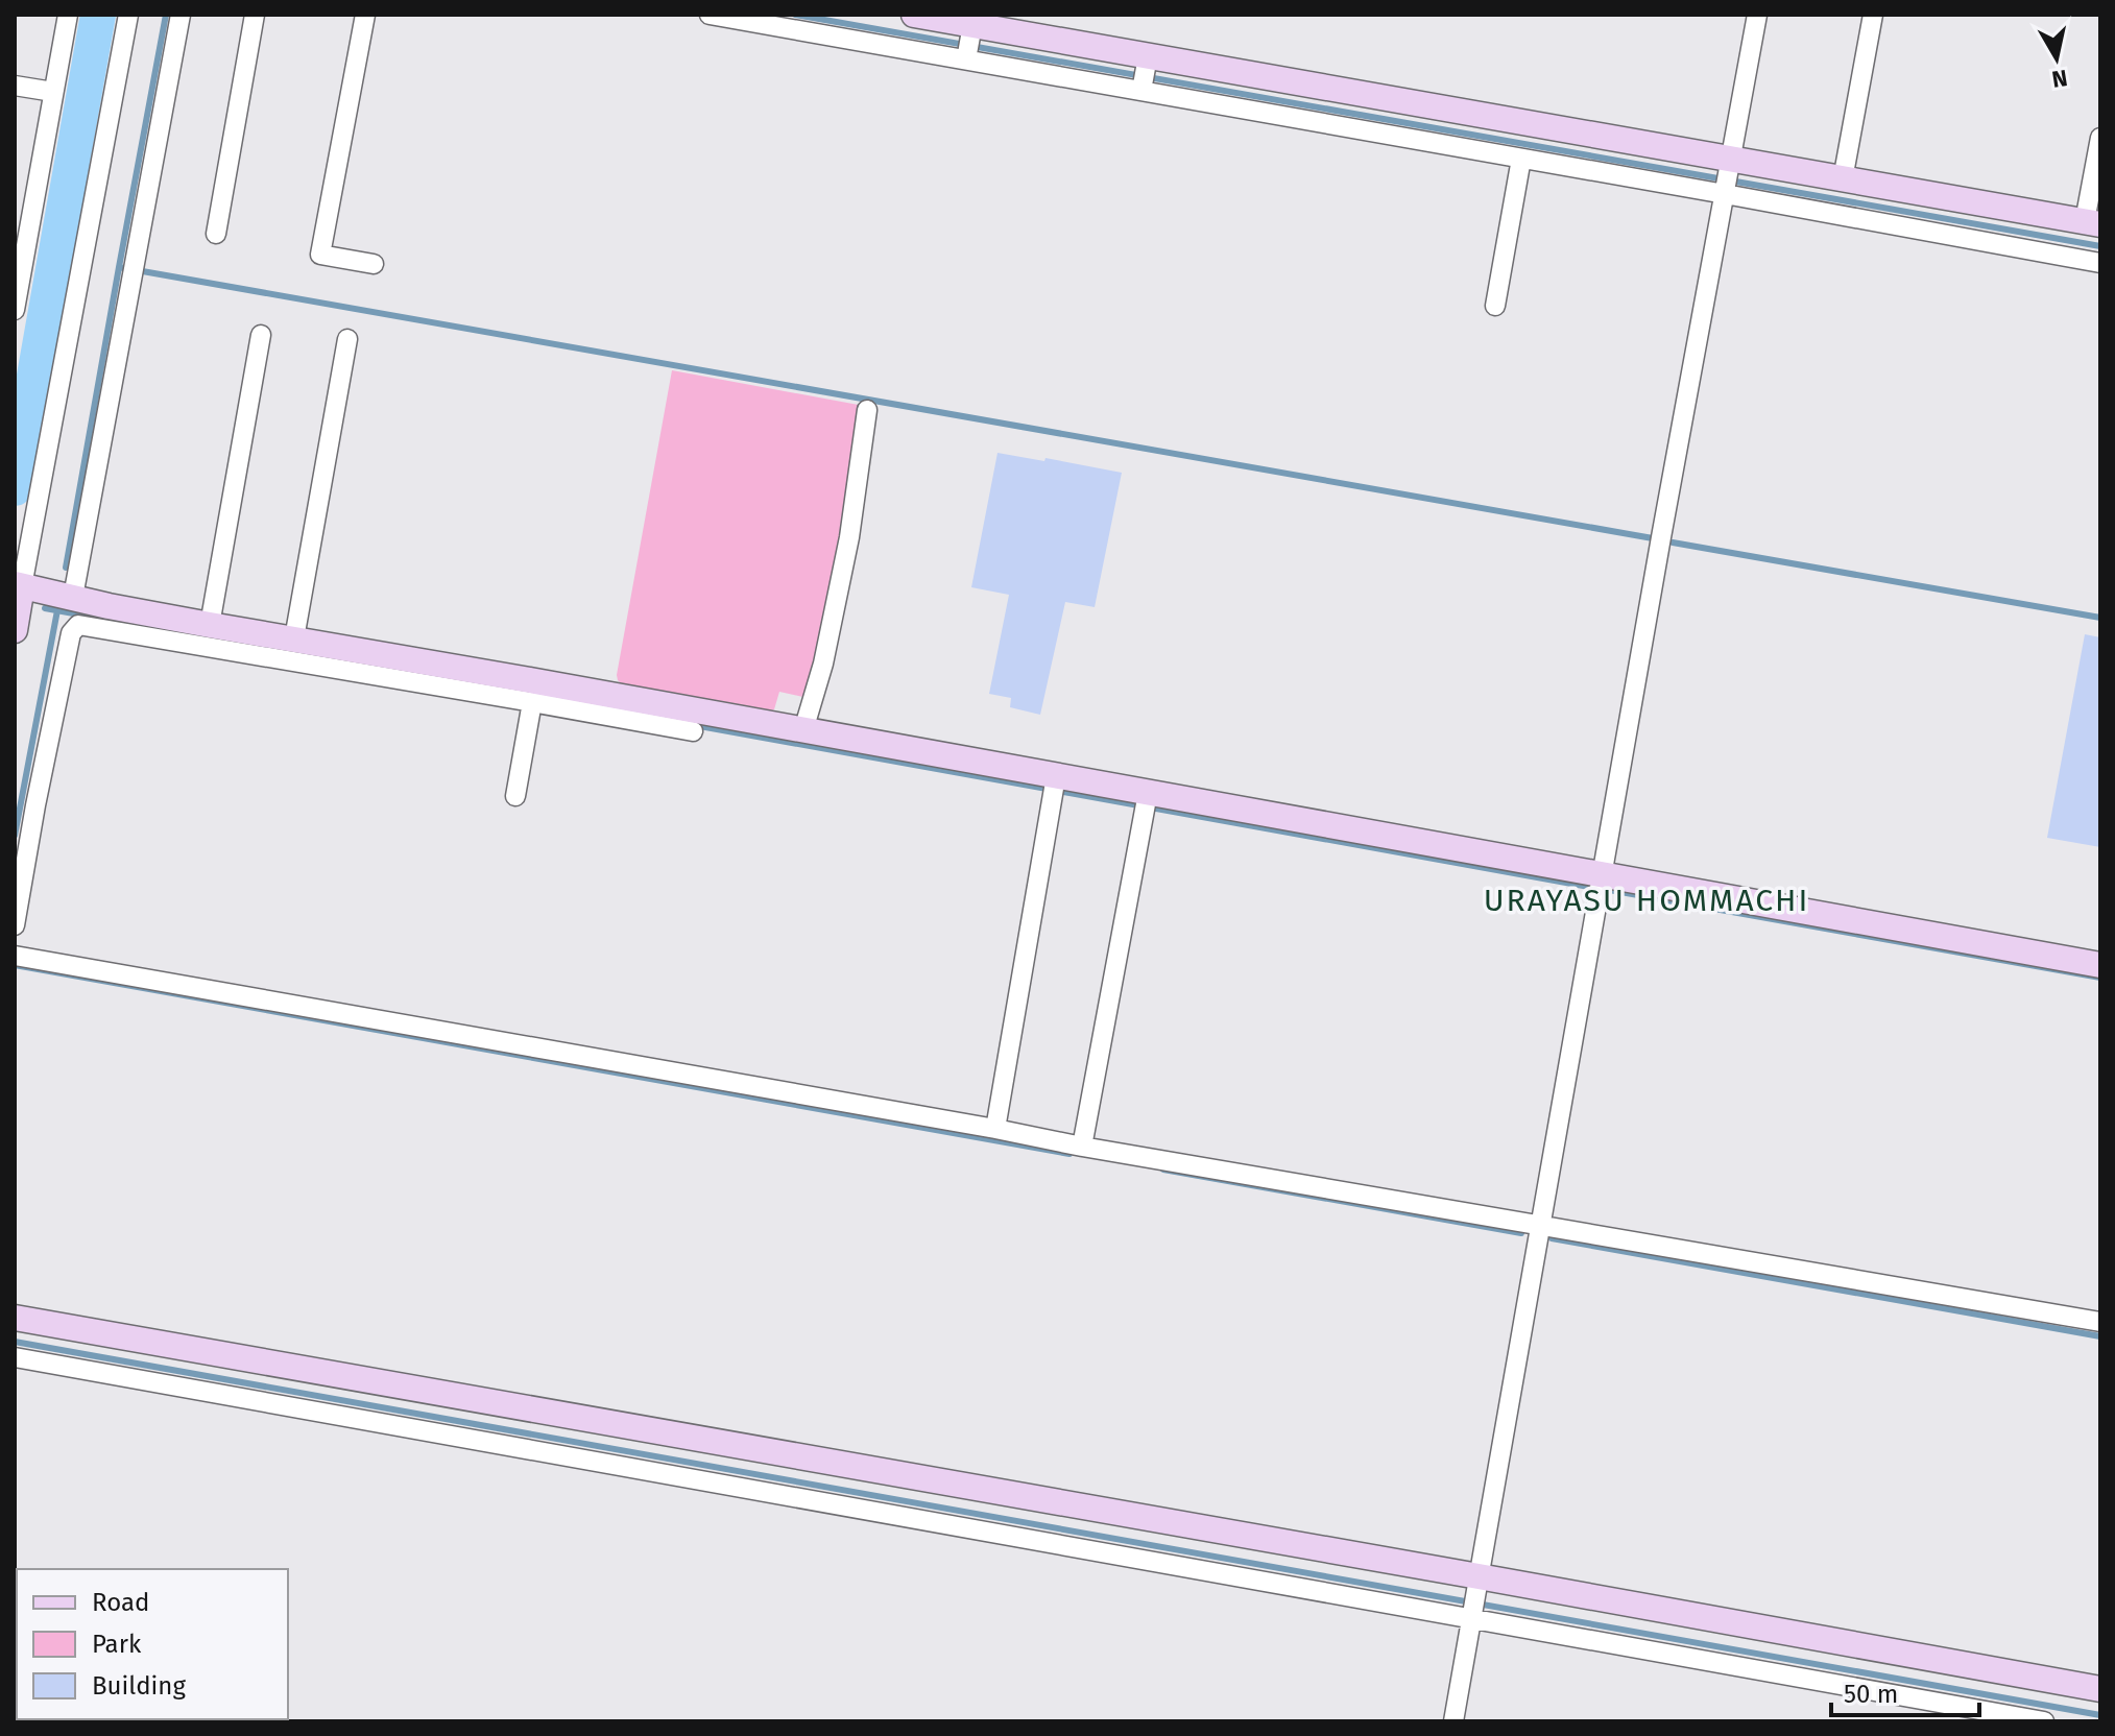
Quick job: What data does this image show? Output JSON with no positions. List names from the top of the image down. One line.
{"districts":["URAYASU HOMMACHI"],"legend":["Road","Park","Building"],"scale_bar":"50 m","north":"bottom"}
